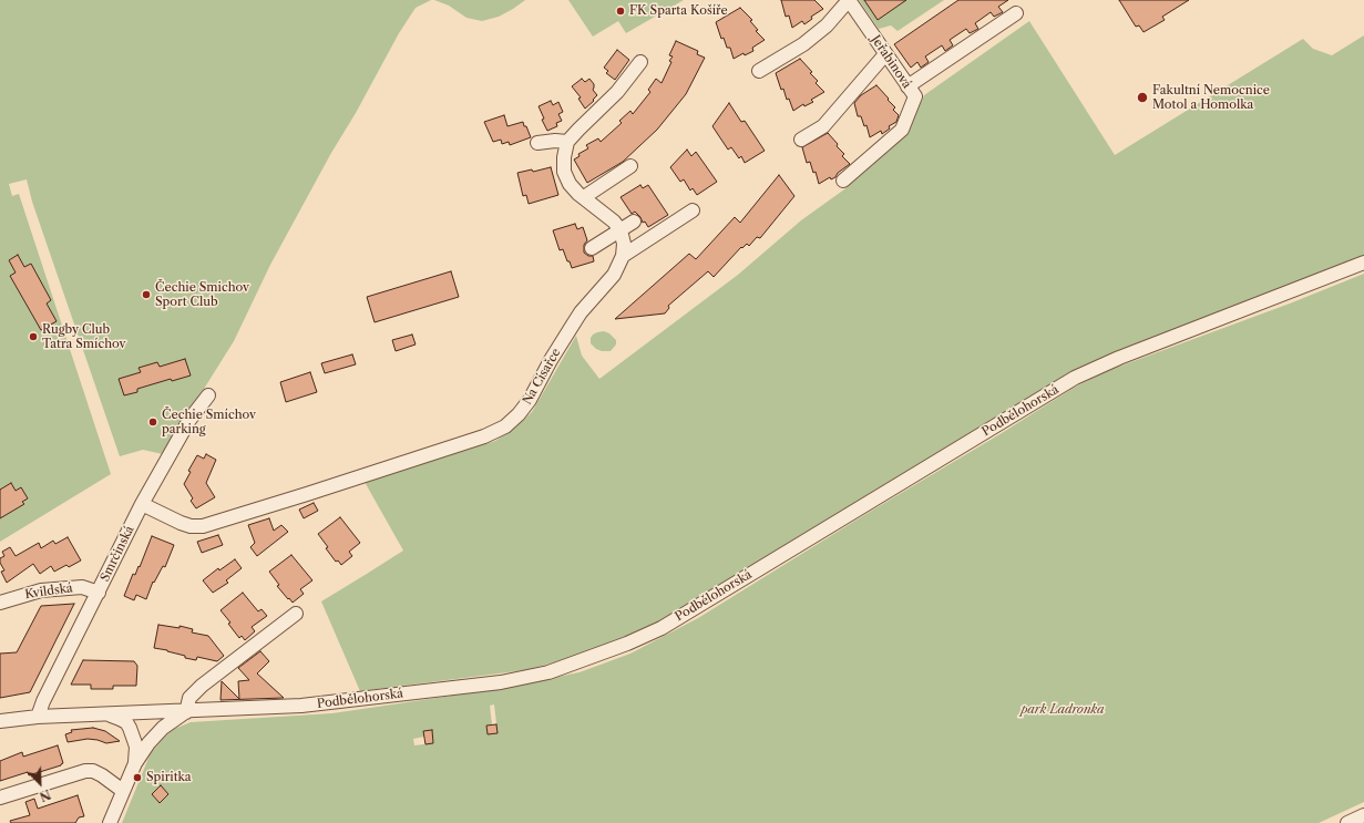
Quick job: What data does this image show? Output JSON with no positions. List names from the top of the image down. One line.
{"streets":{"street":["Jeřabinová","Na Císařce","Podbělohorská","Smrčinská","Kvildská"]},"crossings":[["Na Císařce","Smrčinská"],["Podbělohorská","Smrčinská"],["Smrčinská","Kvildská"]],"parks":["park Ladronka"],"places":["FK Sparta Košíře","Fakultní Nemocnice Motol a Homolka","Čechie Smichov Sport Club","Rugby Club Tatra Smíchov","Čechie Smíchov parking","Spiritka"],"north":"bottom right"}
